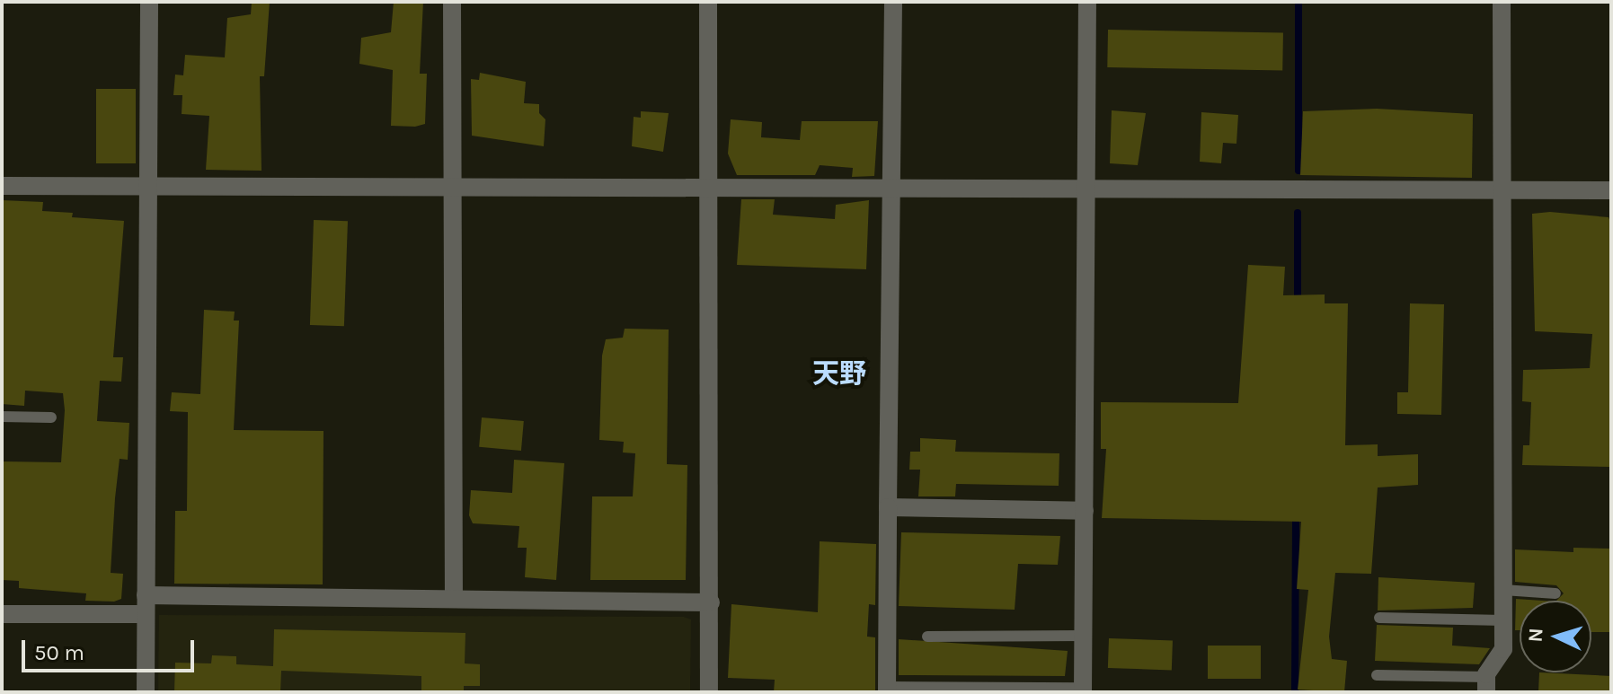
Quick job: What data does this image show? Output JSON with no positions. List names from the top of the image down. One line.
{"districts":["天野"],"scale_bar":"50 m","north":"left"}
